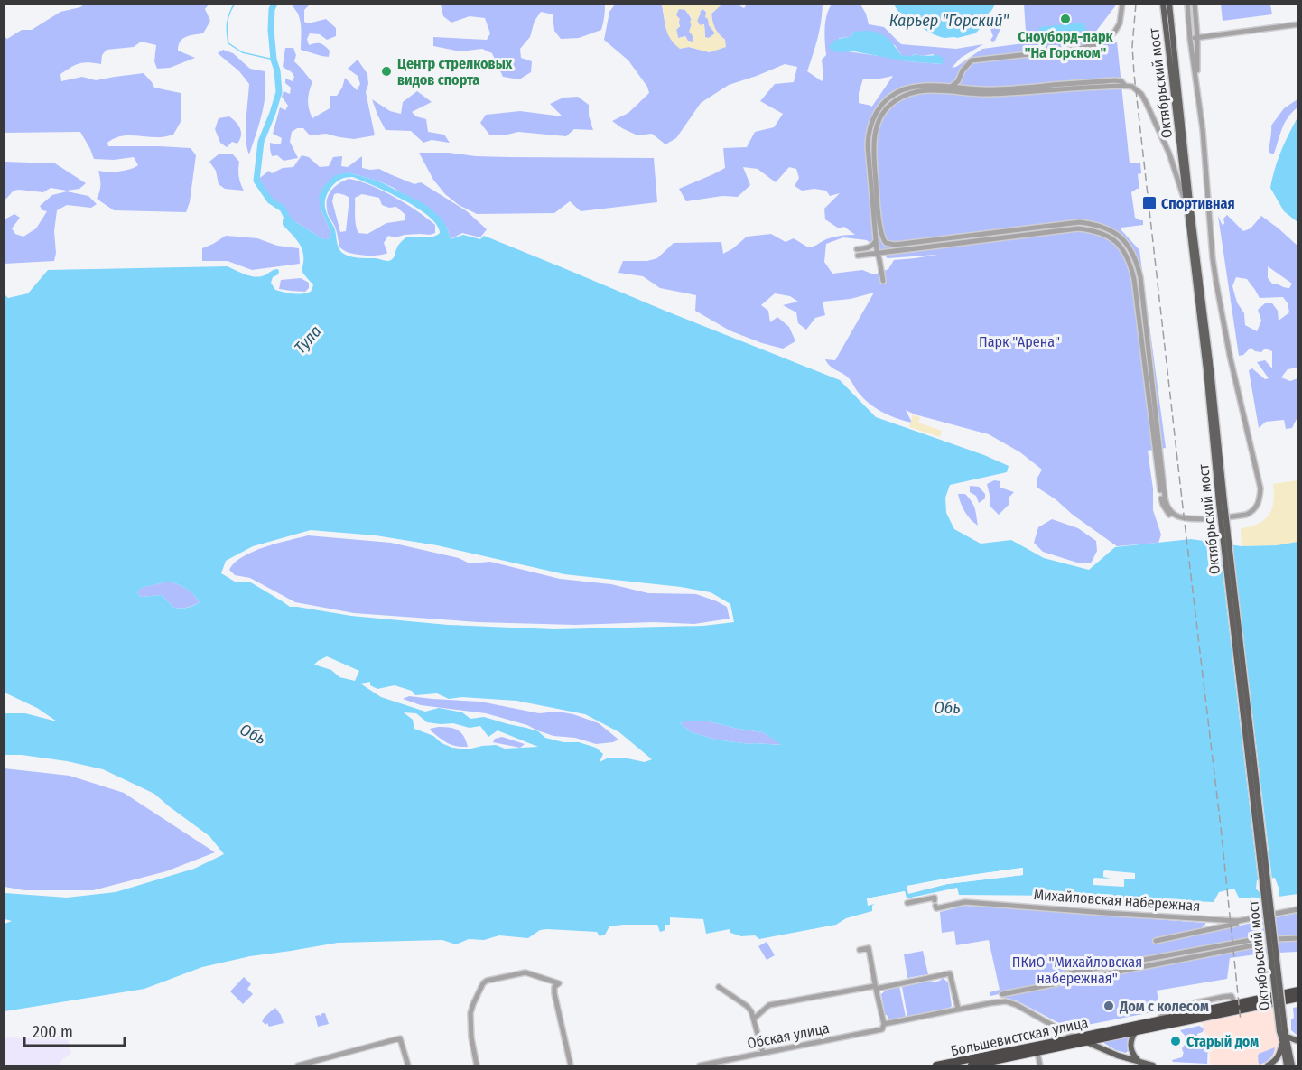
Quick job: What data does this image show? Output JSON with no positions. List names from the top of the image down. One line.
{"streets":{"highway":["Большевистская улица"],"main road":["Октябрьский мост"],"street":["Михайловская набережная","Обская улица"]},"water":["Карьер \"Горский\"","Тула","Обь"],"parks":["Парк \"Арена\"","ПКиО \"Михайловская набережная\""],"places":{"other":["Сноуборд-парк \"На Горском\"","Центр стрелковых видов спорта","Дом с колесом","Старый дом"],"transit":["Спортивная"]},"scale_bar":"200 m"}
